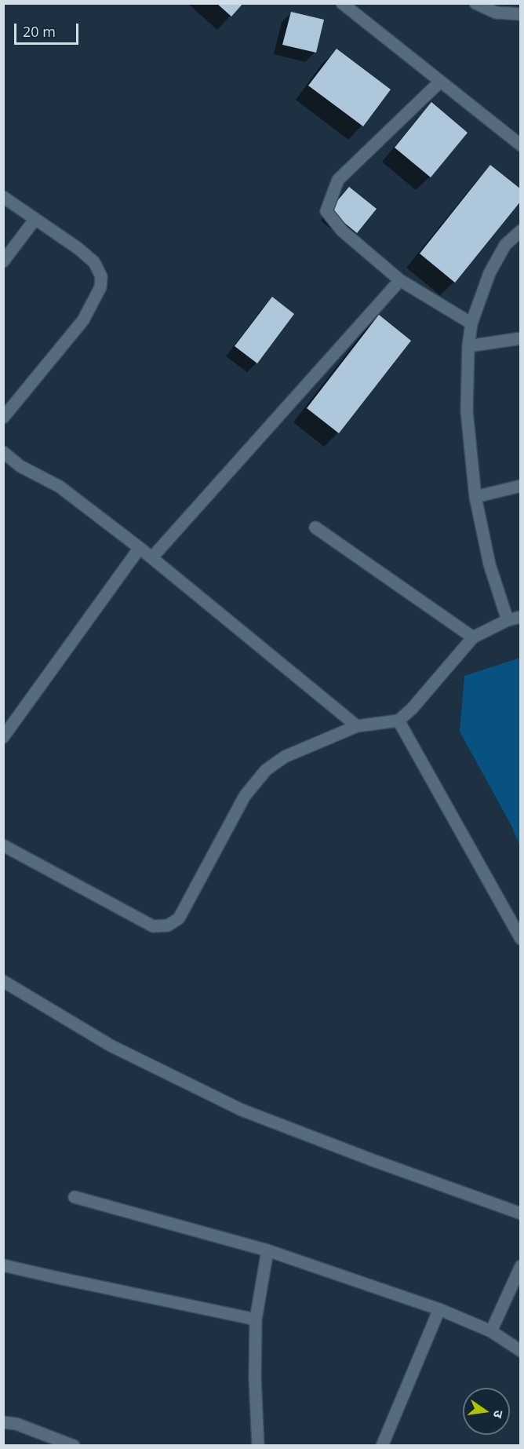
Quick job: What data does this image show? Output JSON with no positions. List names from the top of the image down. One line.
{"scale_bar":"20 m","north":"right"}
